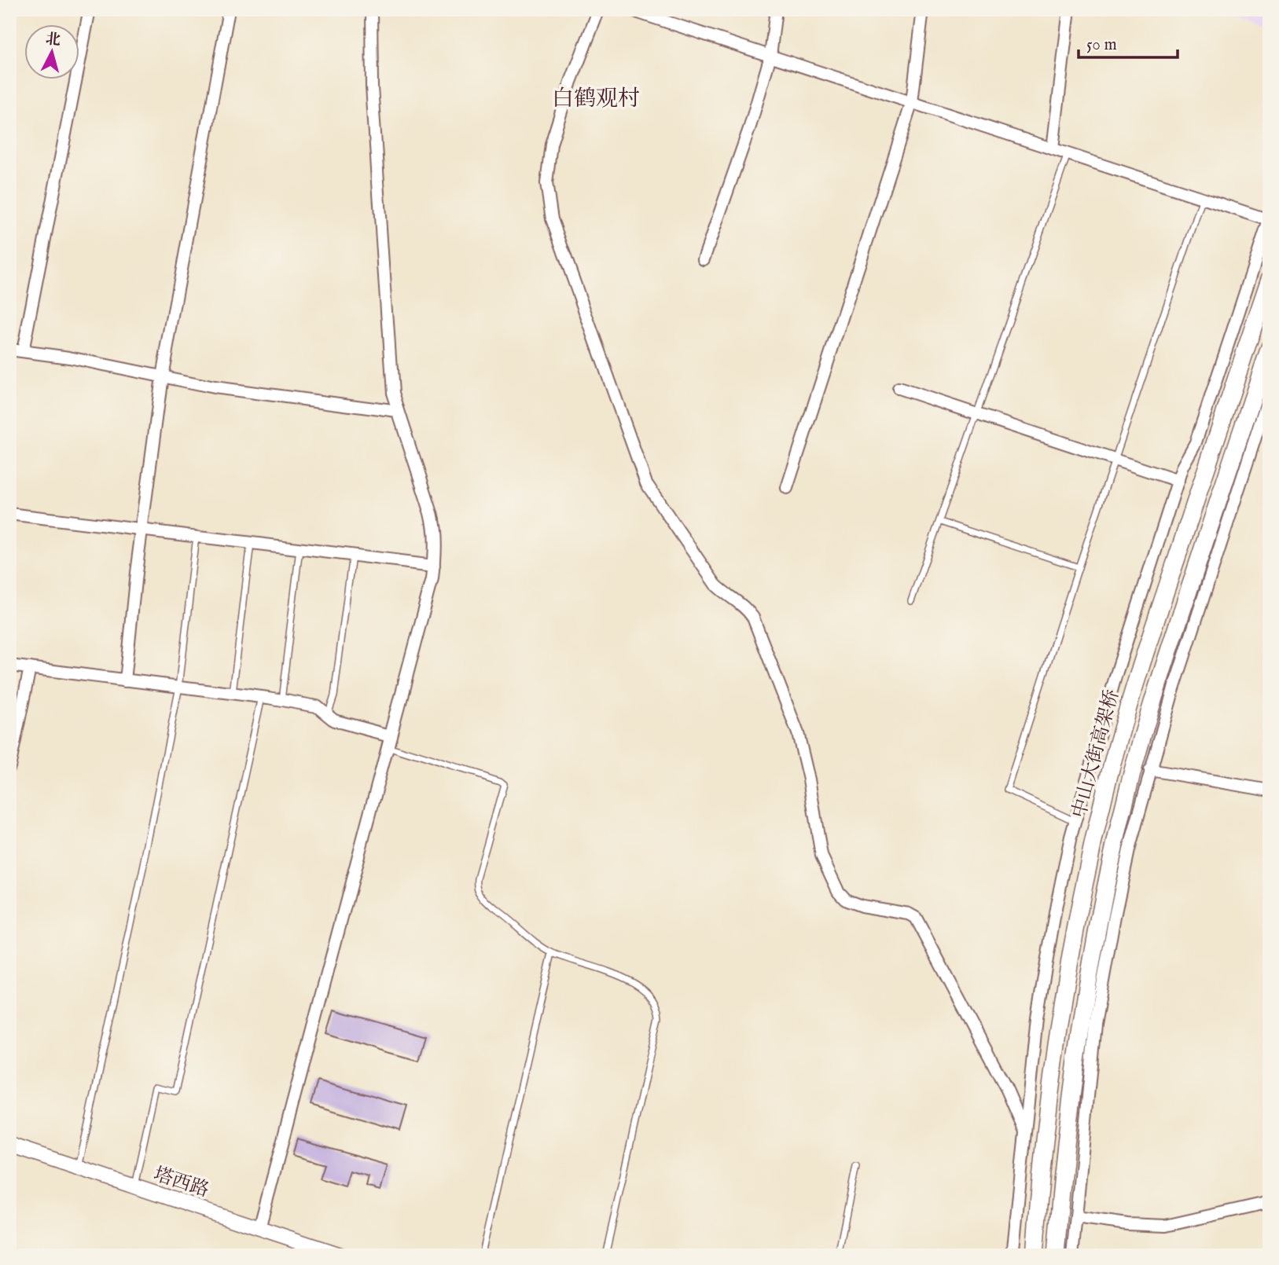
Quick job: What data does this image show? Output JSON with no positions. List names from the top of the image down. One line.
{"streets":{"main road":["中山大街高架桥"],"street":["塔西路"]},"districts":["白鹤观村"],"scale_bar":"50 m","north":"top"}
